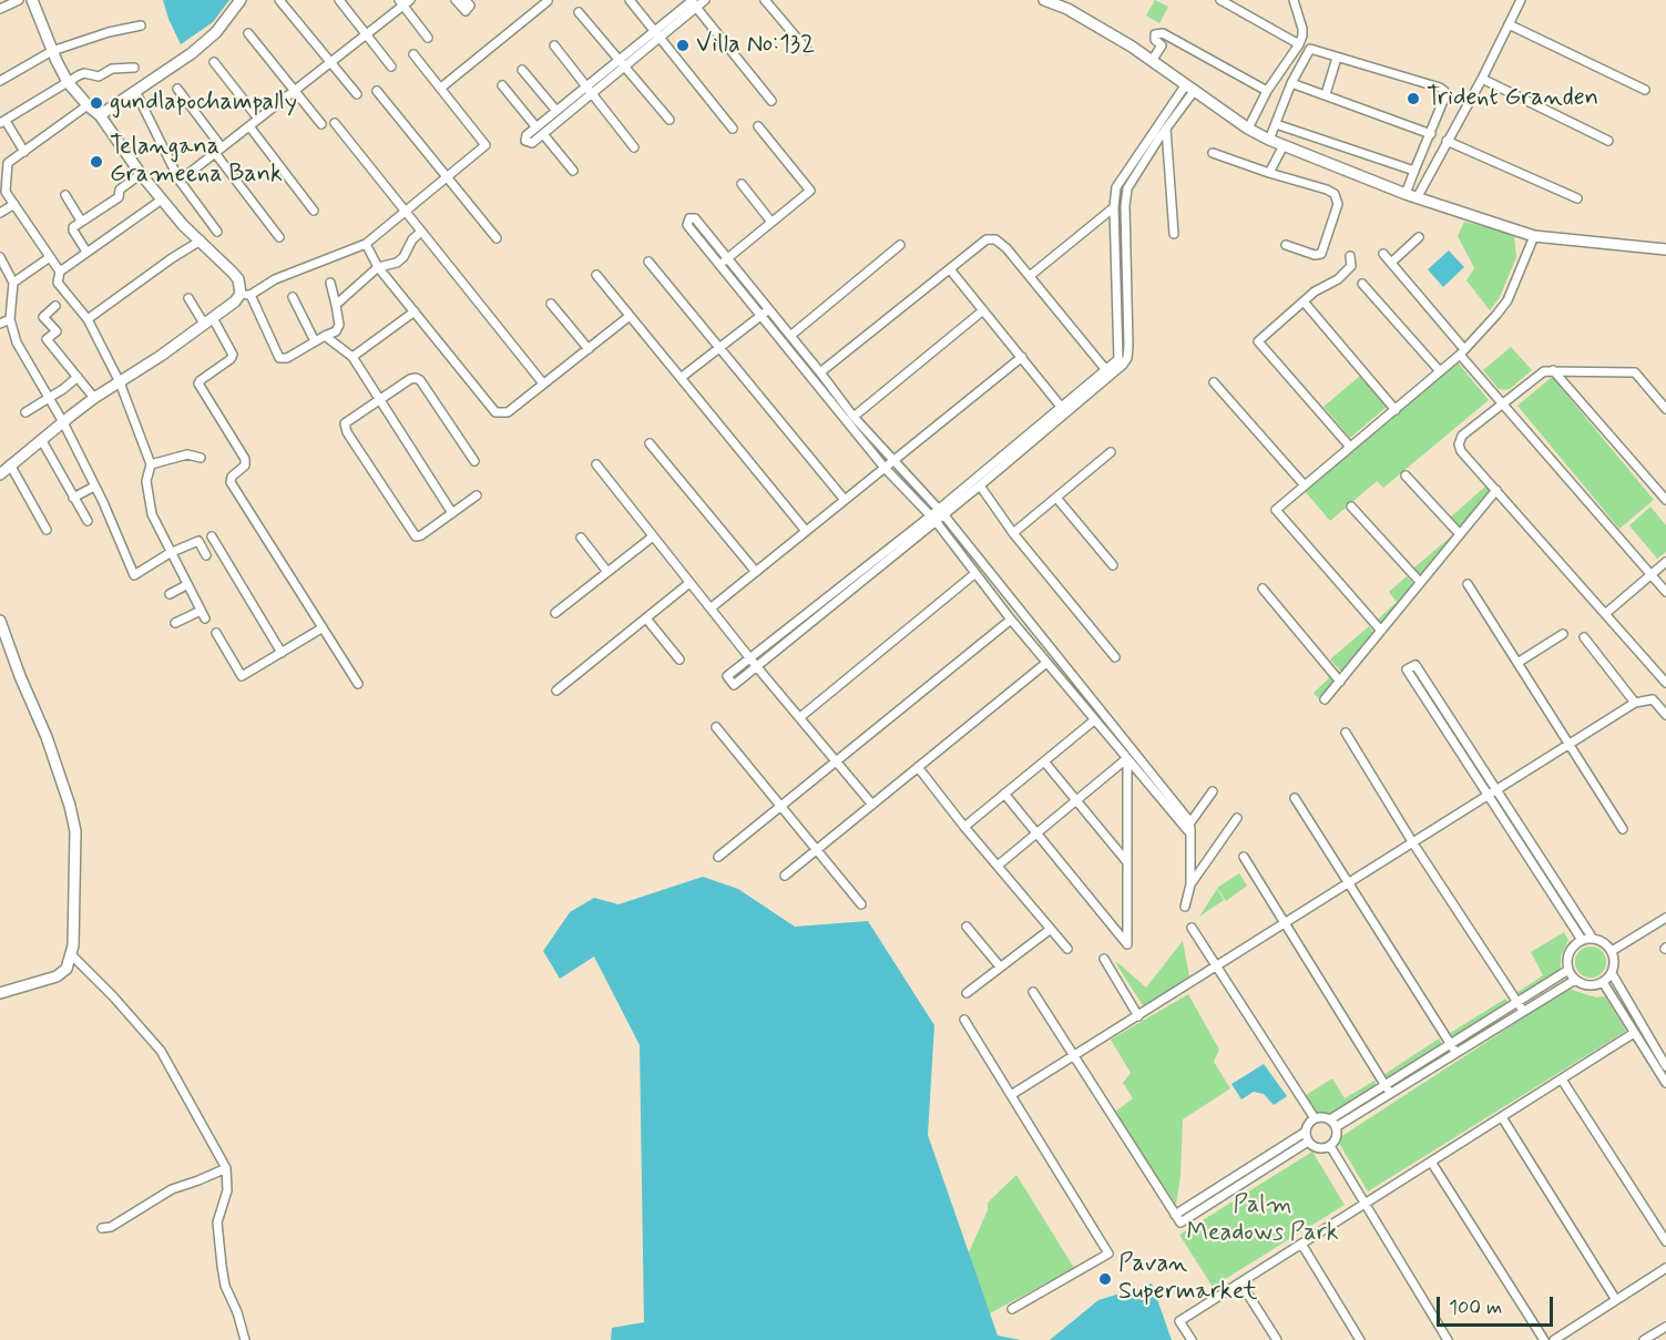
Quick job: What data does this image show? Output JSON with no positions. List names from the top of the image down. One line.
{"parks":["Palm Meadows Park"],"places":["Villa No:132","Trident Granden","gundlapochampally","Telangana Grameena Bank","Pavan Supermarket"],"scale_bar":"100 m"}
